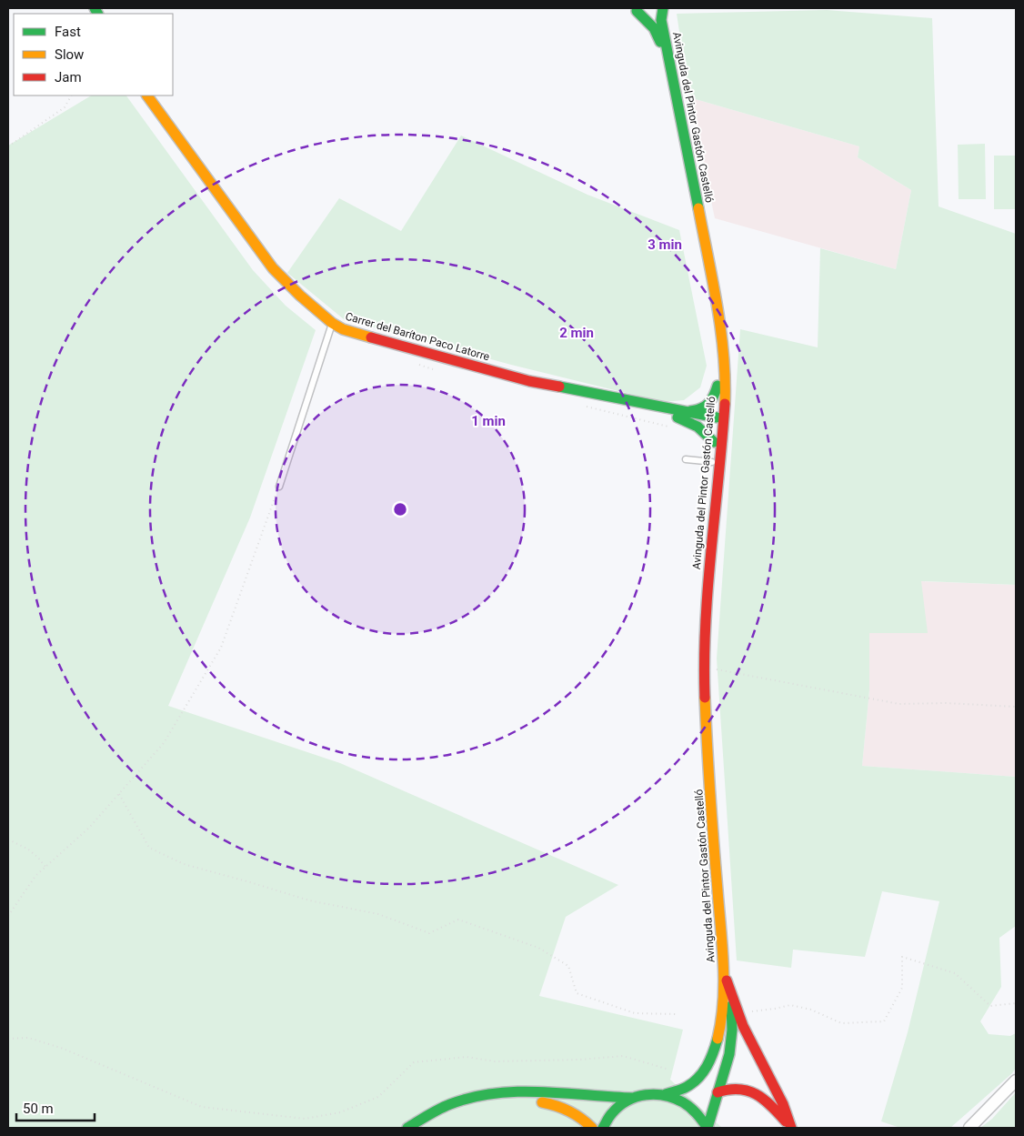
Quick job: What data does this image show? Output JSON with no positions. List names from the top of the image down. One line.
{"streets":{"main road":["Avinguda del Pintor Gastón Castelló","Carrer del Baríton Paco Latorre"]},"crossings":[["Avinguda del Pintor Gastón Castelló","Carrer del Baríton Paco Latorre"]],"legend":["Fast","Slow","Jam"],"scale_bar":"50 m","rings":["3 min","2 min","1 min"]}
